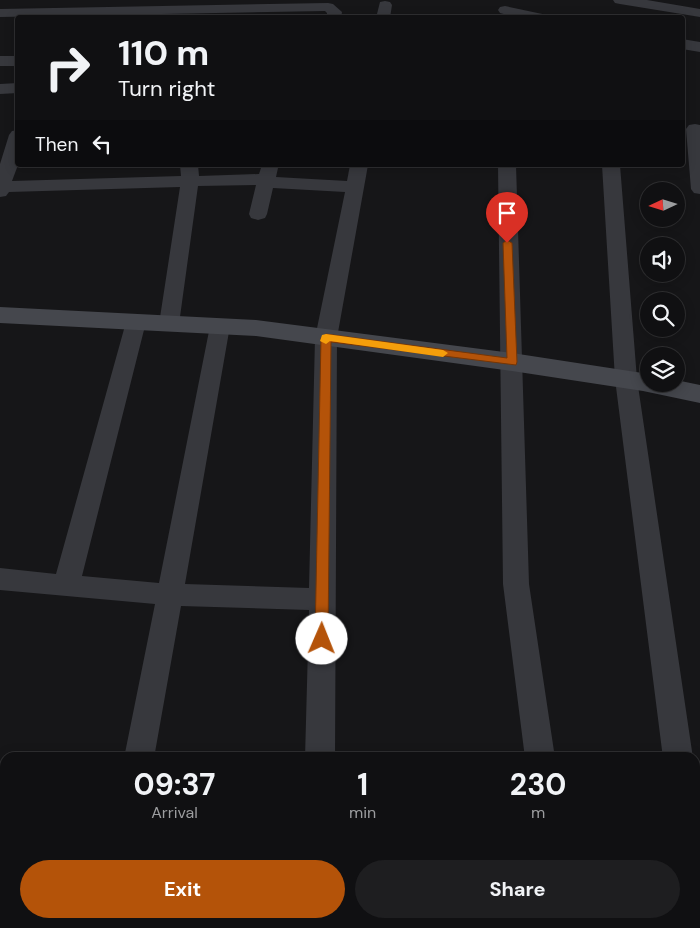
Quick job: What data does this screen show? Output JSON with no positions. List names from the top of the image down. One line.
{"north":"left","page":{"turn":["110 m","Turn right"],"then":"Then","eta":["09:37","Arrival","1","min","230","m"],"buttons":["Exit","Share"]}}
